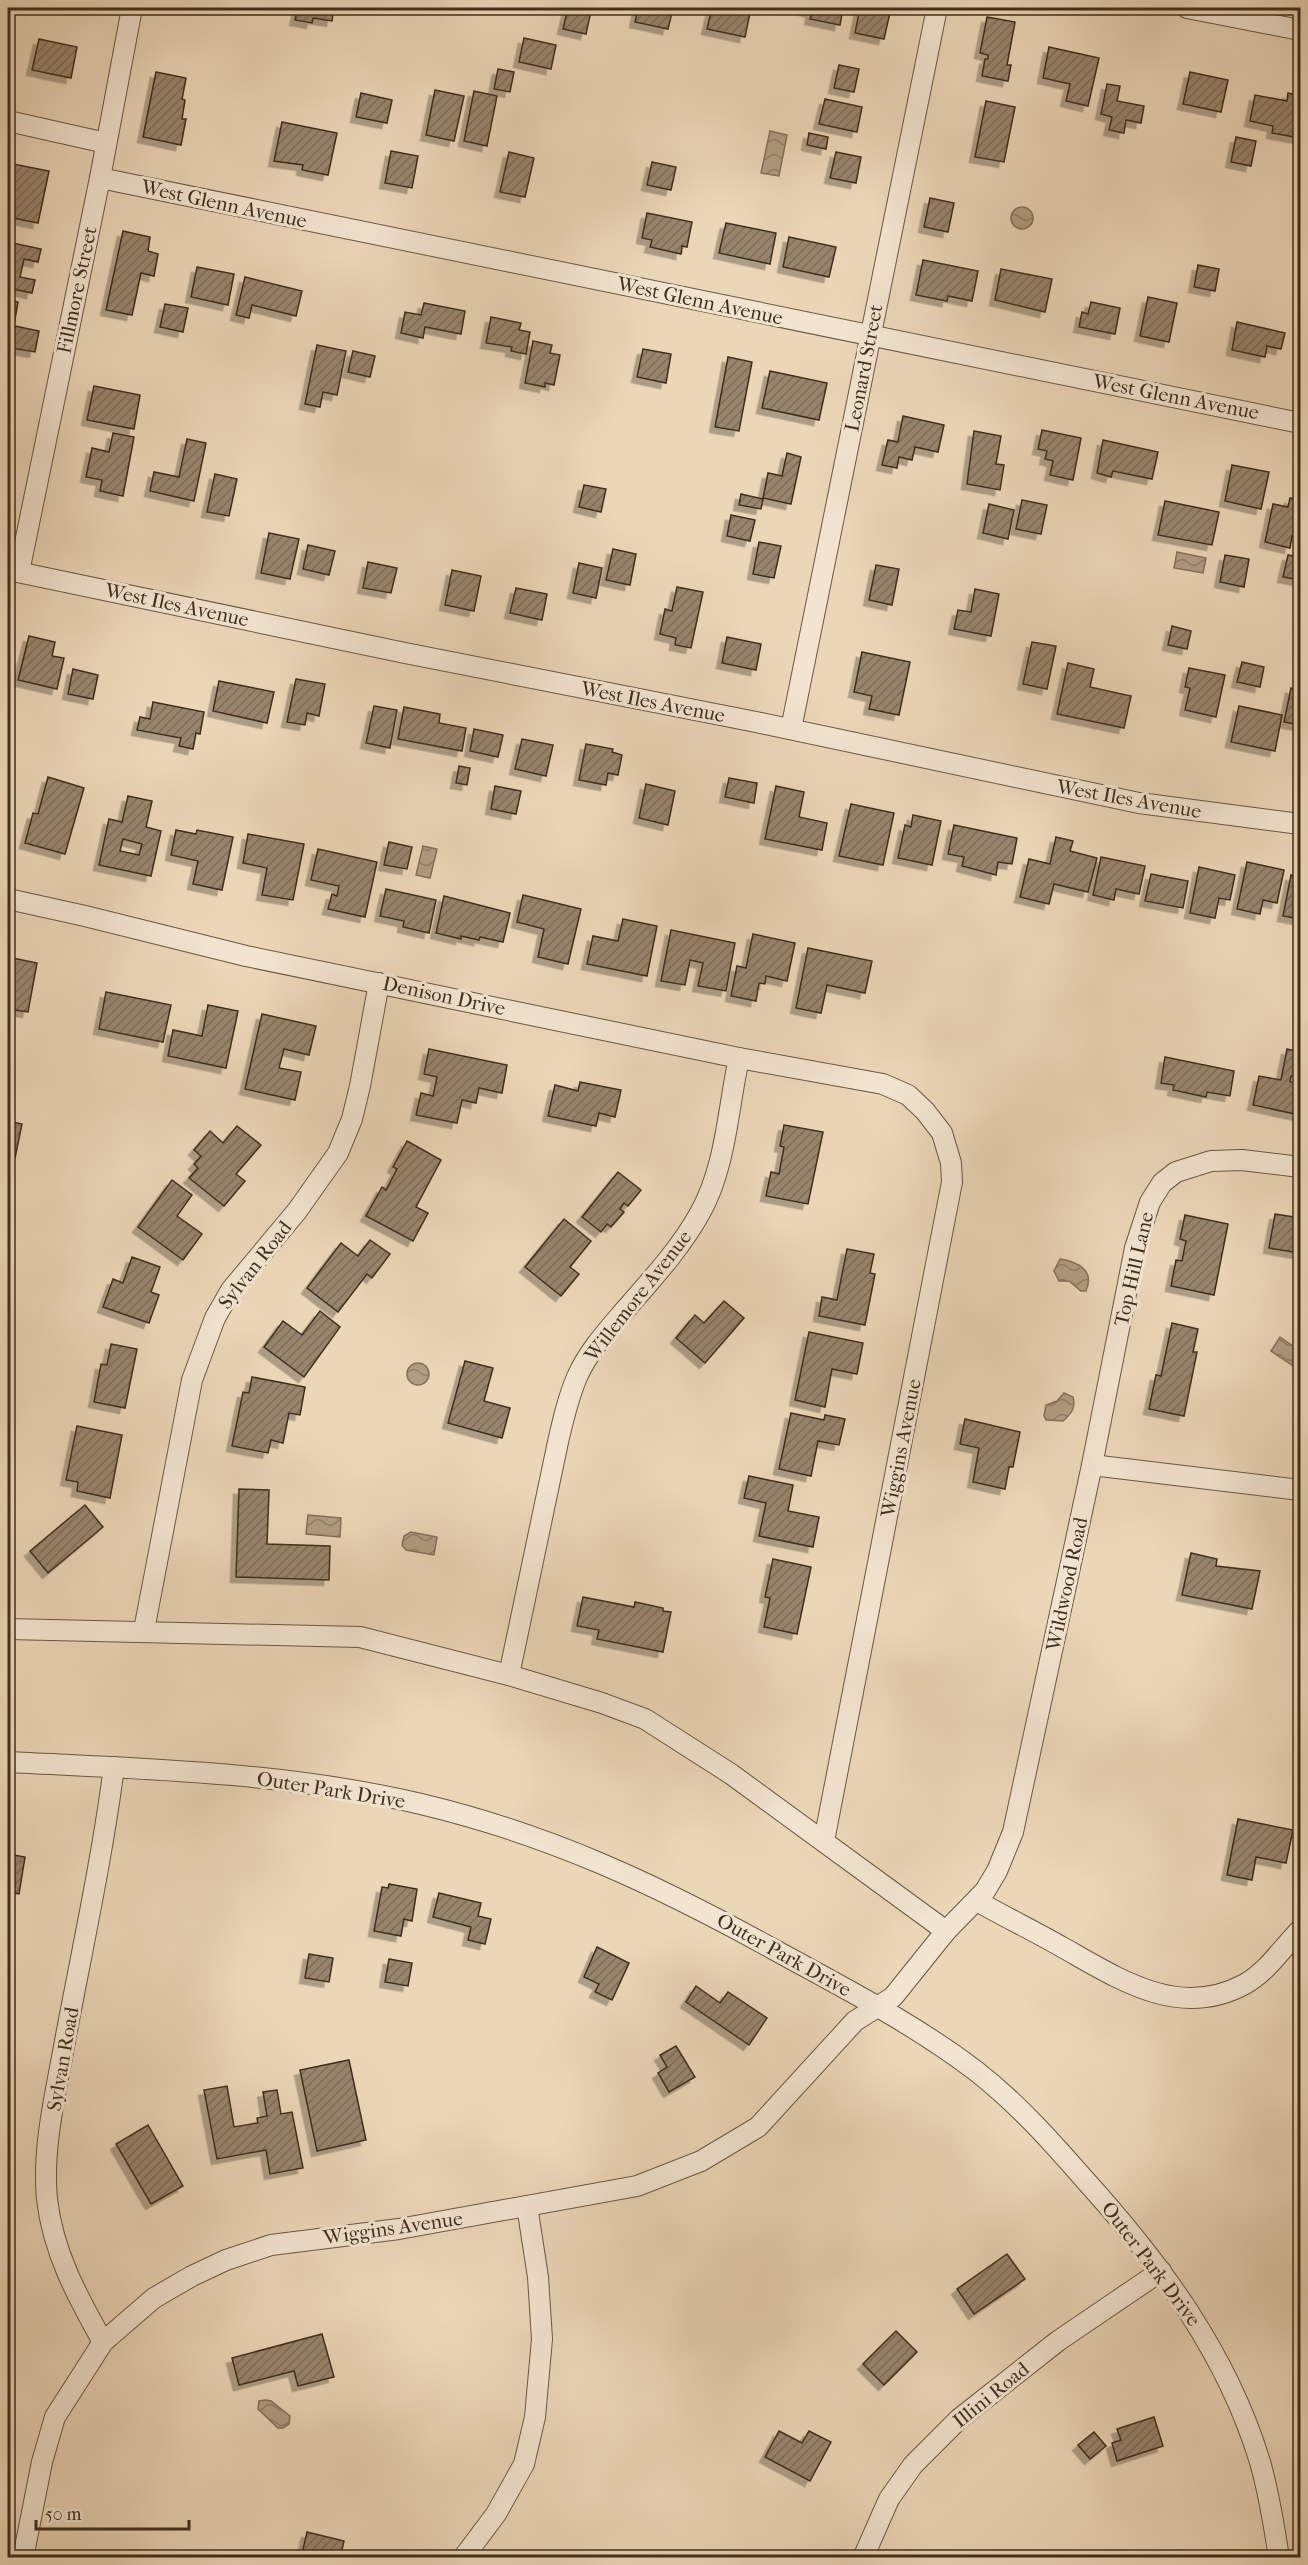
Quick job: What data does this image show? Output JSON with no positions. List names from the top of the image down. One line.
{"streets":{"street":["West Glenn Avenue","Fillmore Street","Leonard Street","West Iles Avenue","Denison Drive","Sylvan Road","Top Hill Lane","Willemore Avenue","Wiggins Avenue","Wildwood Road","Outer Park Drive","Illini Road"]},"crossings":[["West Glenn Avenue","Fillmore Street"],["West Glenn Avenue","Leonard Street"],["Fillmore Street","West Iles Avenue"],["Leonard Street","West Iles Avenue"],["Denison Drive","Sylvan Road"],["Denison Drive","Willemore Avenue"],["Denison Drive","Wiggins Avenue"],["Sylvan Road","Wiggins Avenue"],["Sylvan Road","Outer Park Drive"],["Top Hill Lane","Wildwood Road"],["Wiggins Avenue","Wildwood Road"],["Wiggins Avenue","Outer Park Drive"],["Wildwood Road","Outer Park Drive"],["Outer Park Drive","Illini Road"]],"scale_bar":"50 m"}
